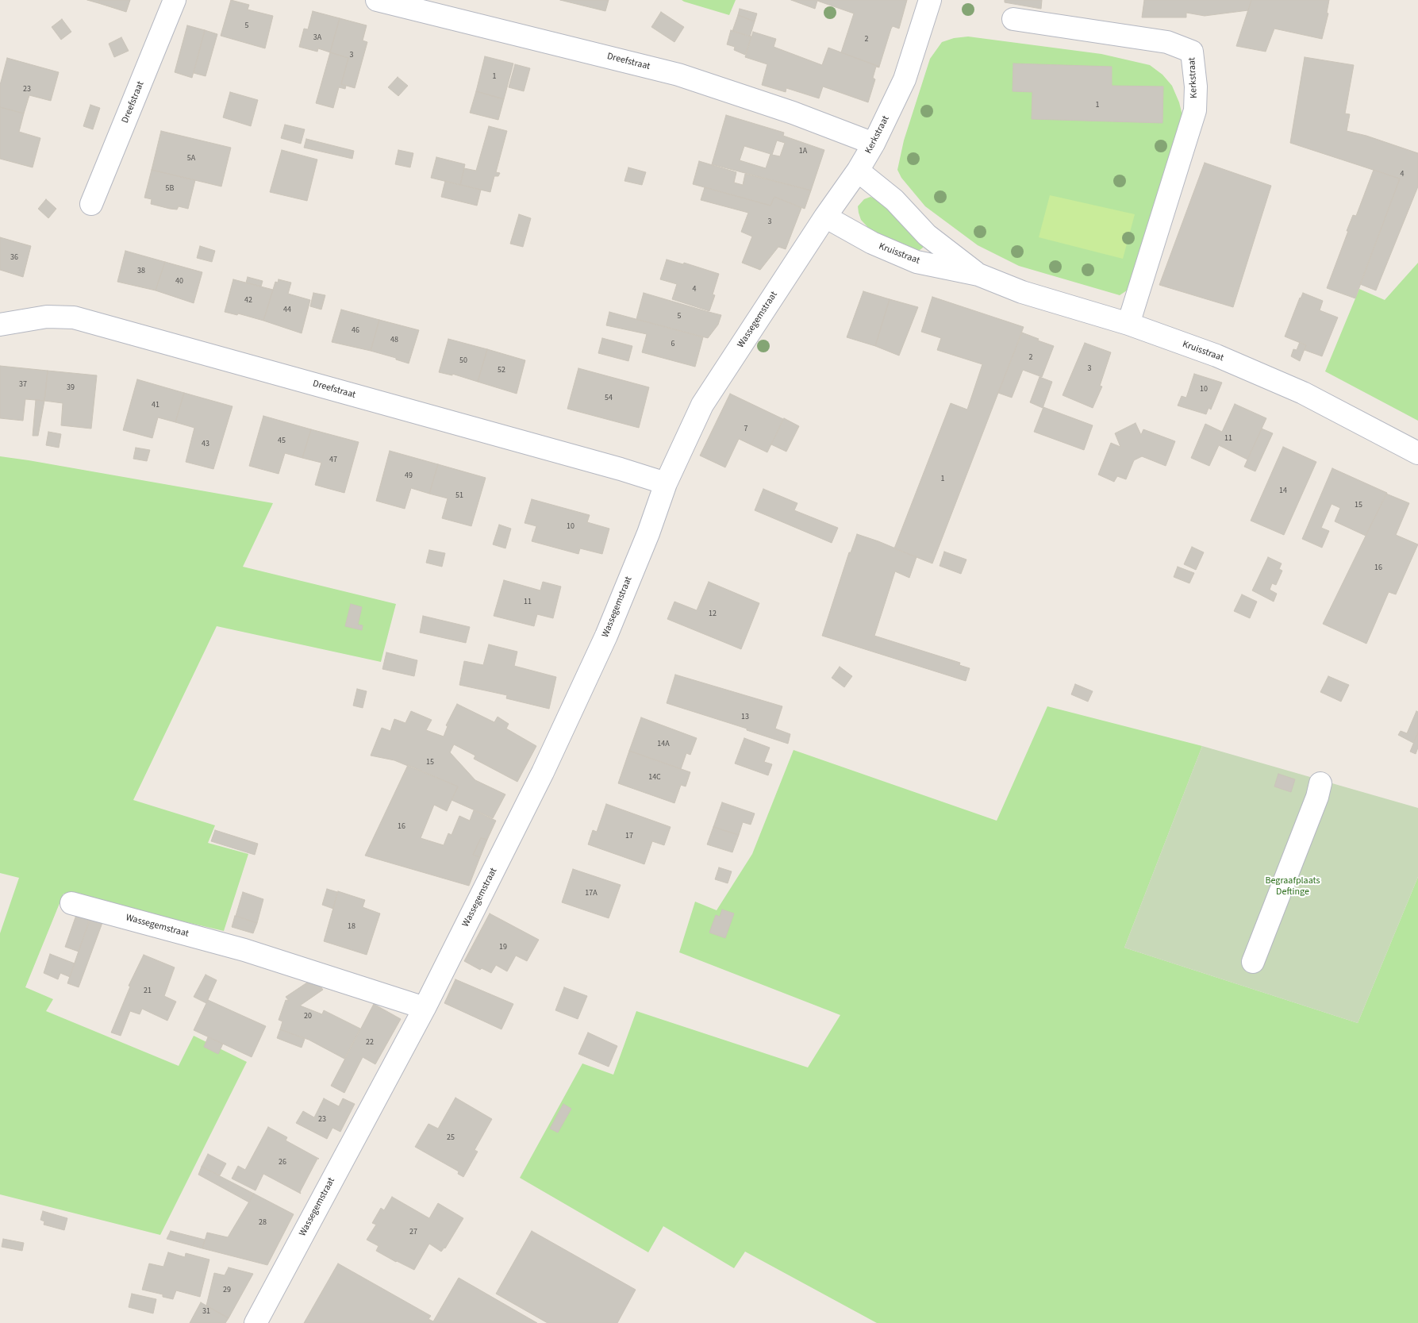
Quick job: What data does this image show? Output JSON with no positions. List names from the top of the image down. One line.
{"streets":{"street":["Dreefstraat","Kerkstraat","Kruisstraat","Wassegemstraat"]},"crossings":[["Dreefstraat","Kerkstraat"],["Dreefstraat","Wassegemstraat"],["Kerkstraat","Kruisstraat"],["Kerkstraat","Wassegemstraat"],["Kruisstraat","Wassegemstraat"]],"parks":["Begraafplaats Deftinge"],"house_numbers":["5","3A","2","3","1","23","1","1A","5A","4","5B","3","36","38","40","4","42","44","5","46","48","6","2","50","3","52","37","39","10","54","41","7","11","45","43","47","49","1","14","51","15","10","16","11","12","13","14A","15","14C","16","17","17A","18","19","21","20","22","23","25","26","28","27","29","31"]}
